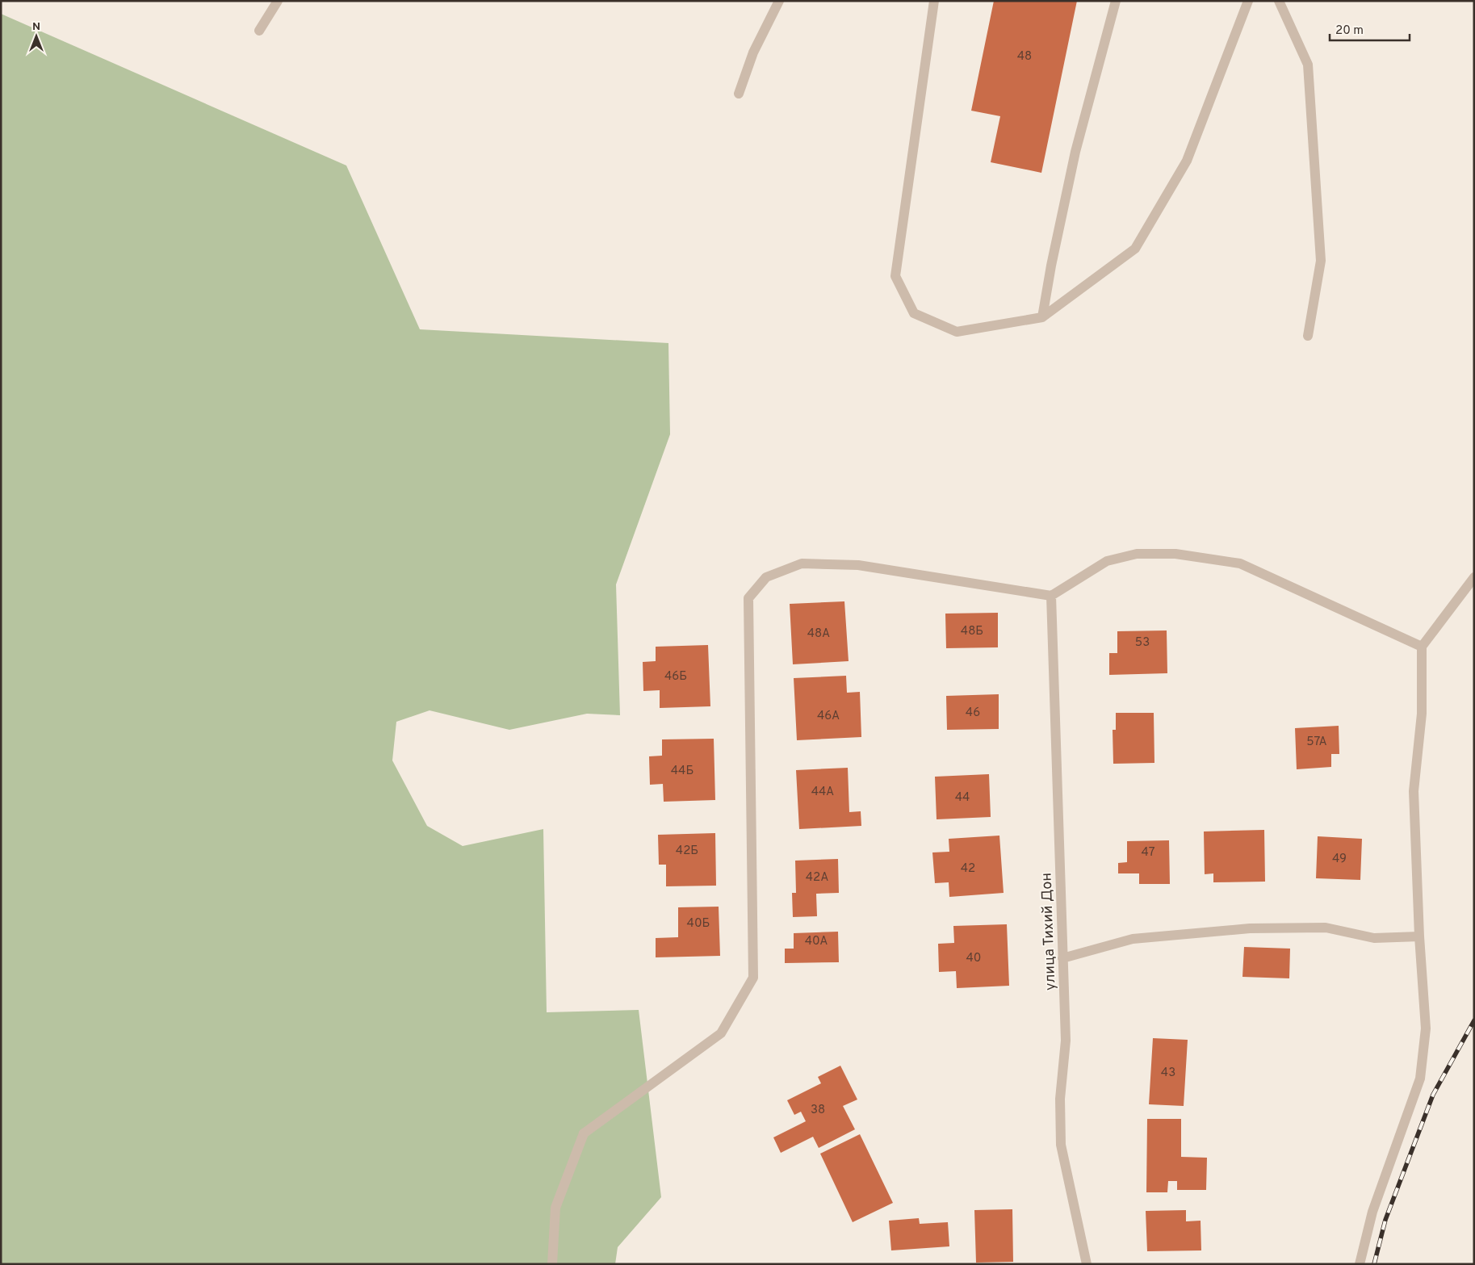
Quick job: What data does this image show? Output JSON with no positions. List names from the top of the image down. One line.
{"streets":{"street":["улица Тихий Дон"]},"house_numbers":["48","48Б","48А","53","46Б","46","46А","57А","44Б","44А","44","42Б","47","49","42","42А","40Б","40А","40","43","38"],"scale_bar":"20 m","north":"top"}
